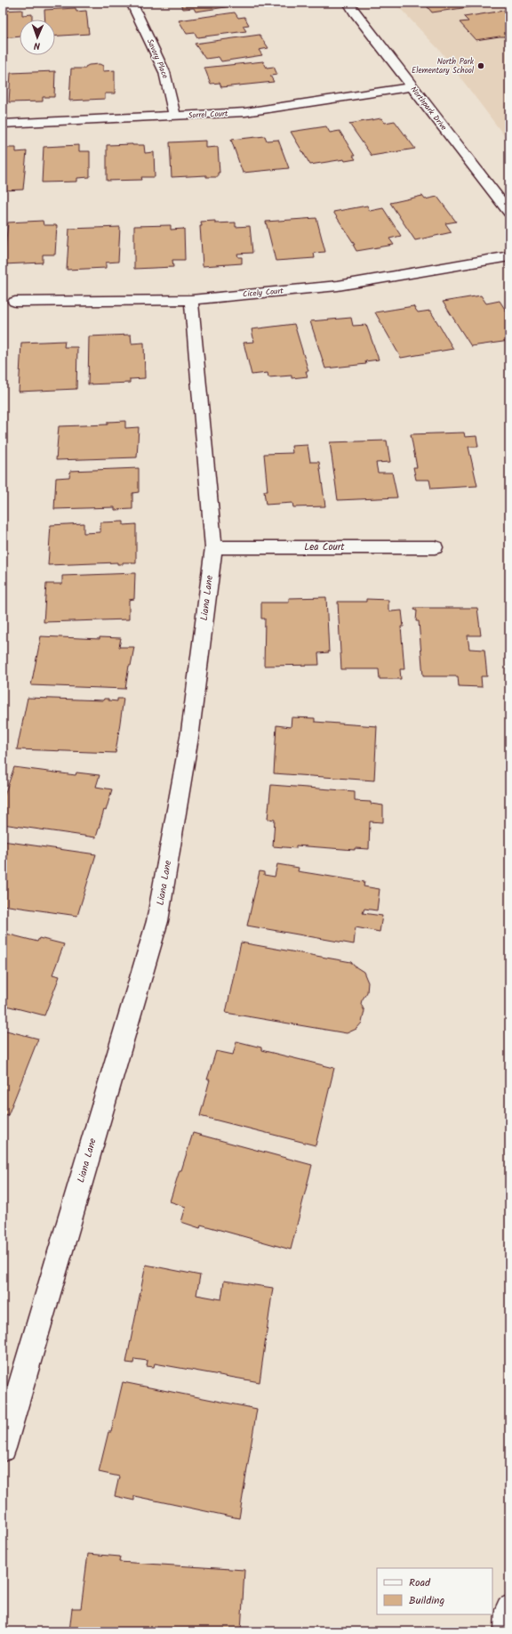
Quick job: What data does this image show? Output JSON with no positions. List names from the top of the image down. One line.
{"streets":{"street":["Savory Place","Northpark Drive","Sorrel Court","Cicely Court","Lea Court","Liana Lane"]},"crossings":[["Savory Place","Sorrel Court"],["Northpark Drive","Sorrel Court"],["Cicely Court","Liana Lane"],["Lea Court","Liana Lane"]],"places":["North Park Elementary School"],"legend":["Road","Building"],"north":"bottom"}
